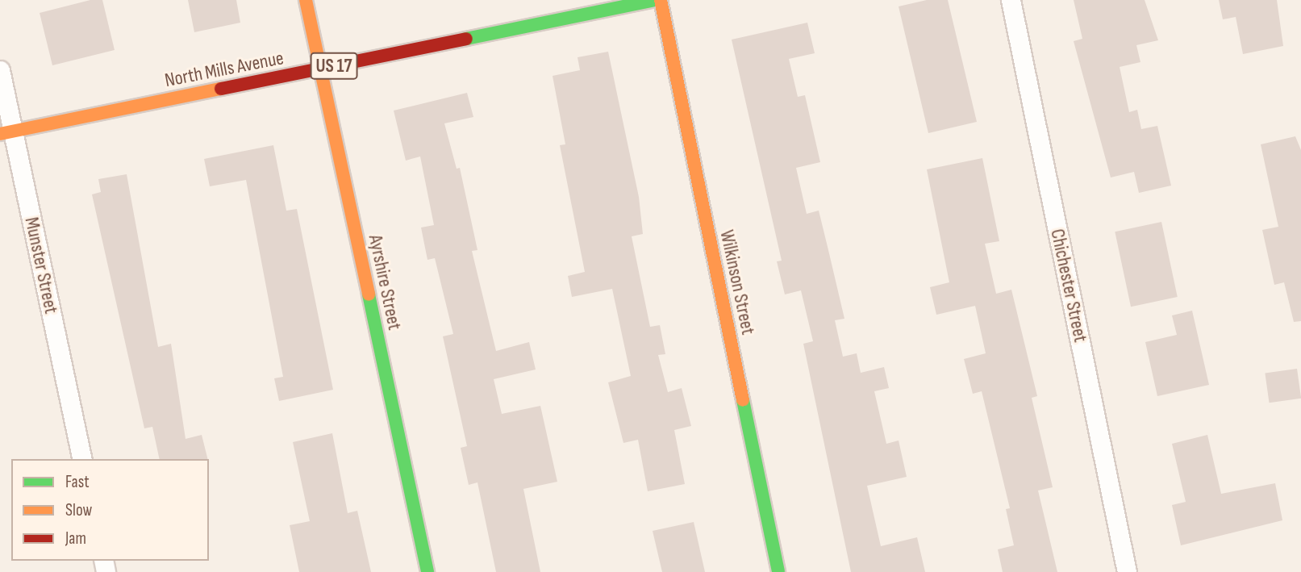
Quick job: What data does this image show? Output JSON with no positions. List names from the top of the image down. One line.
{"streets":{"street":["US 17","North Mills Avenue","Munster Street","Ayrshire Street","Wilkinson Street","Chichester Street"]},"crossings":[["North Mills Avenue","Munster Street"],["North Mills Avenue","Ayrshire Street"]],"legend":["Fast","Slow","Jam"]}
